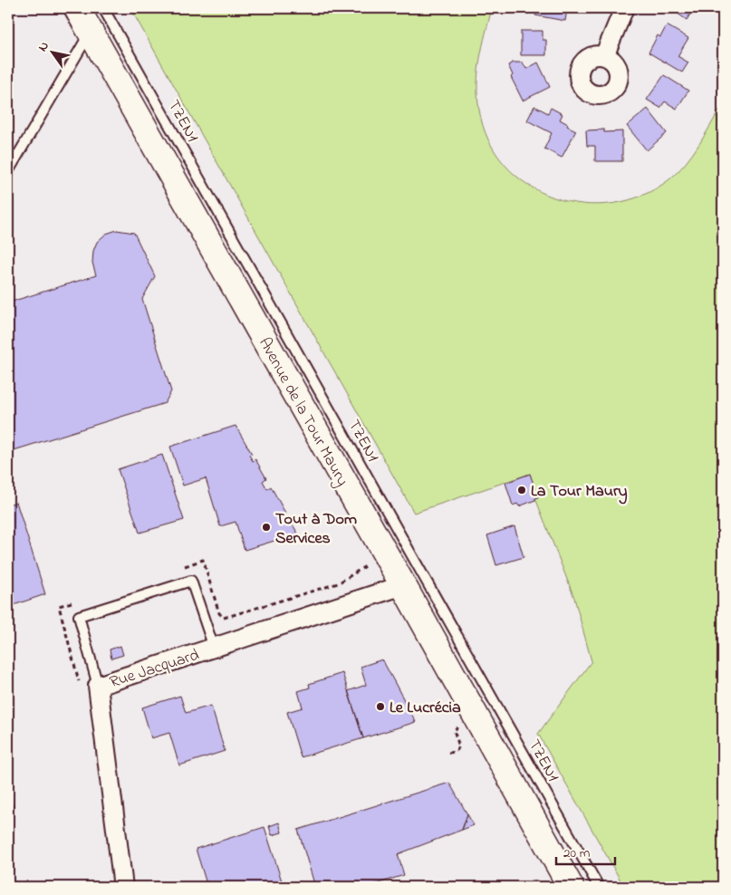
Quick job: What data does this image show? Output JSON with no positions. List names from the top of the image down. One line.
{"streets":{"street":["Avenue de la Tour Maury","Rue Jacquard"],"lane":["TZEN1"]},"crossings":[["Avenue de la Tour Maury","Rue Jacquard"]],"places":["La Tour Maury","Tout à Dom Services","Le Lucrécia"],"scale_bar":"20 m","north":"top left"}
